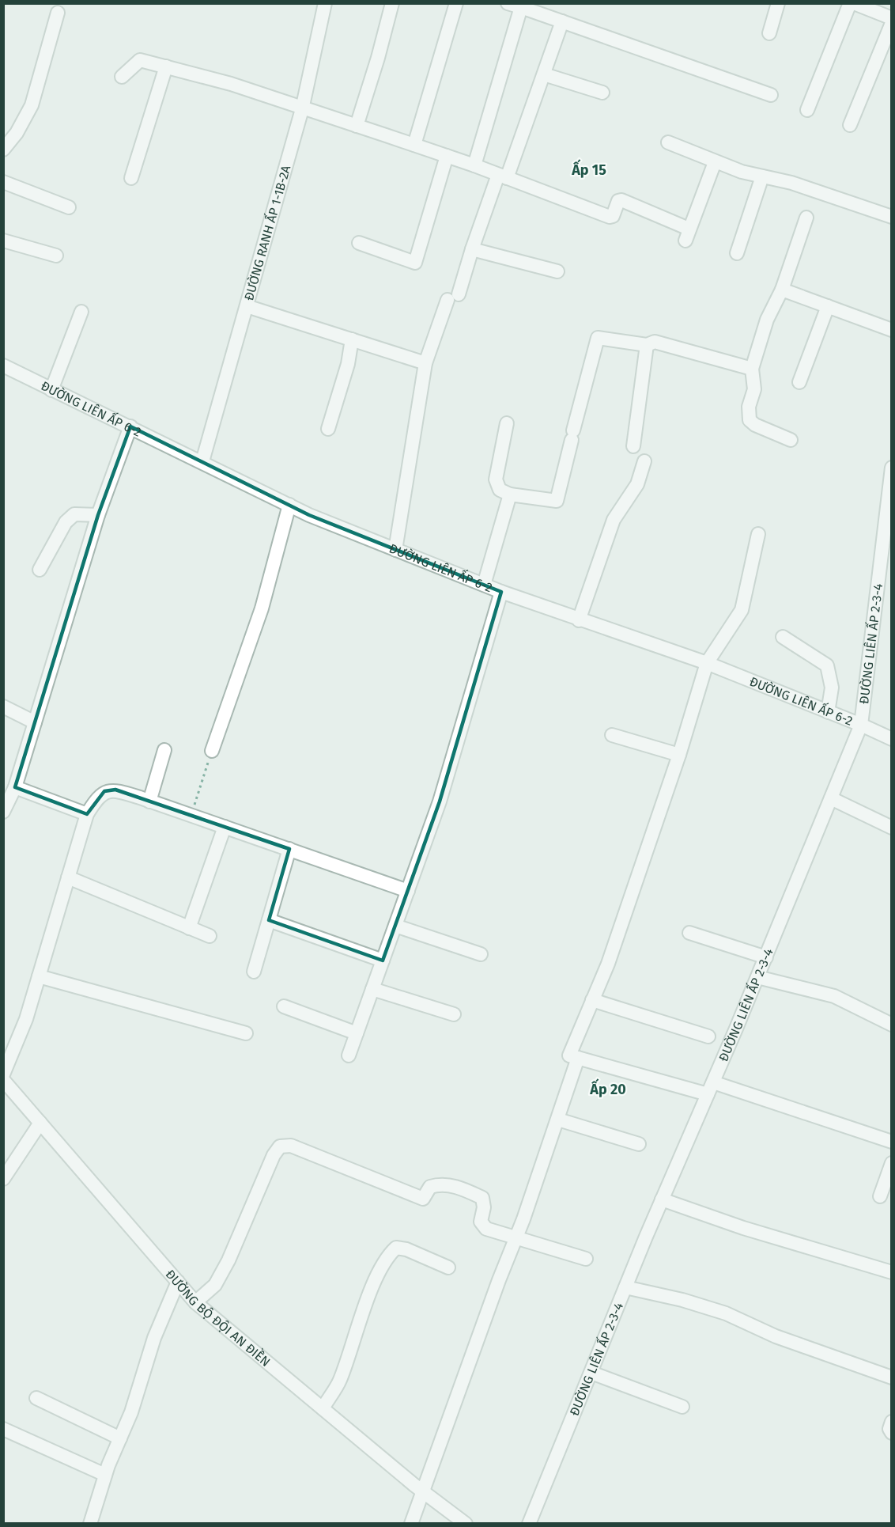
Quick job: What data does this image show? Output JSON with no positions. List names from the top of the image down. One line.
{"streets":{"street":["ĐƯỜNG RANH ẤP 1-1B-2A","ĐƯỜNG LIÊN ẤP 6-2","ĐƯỜNG LIÊN ẤP 2-3-4","ĐƯỜNG BỘ ĐỘI AN ĐIỀN"]},"crossings":[["ĐƯỜNG RANH ẤP 1-1B-2A","ĐƯỜNG LIÊN ẤP 6-2"],["ĐƯỜNG LIÊN ẤP 6-2","ĐƯỜNG LIÊN ẤP 2-3-4"]],"districts":["Ấp 15","Ấp 20"]}
